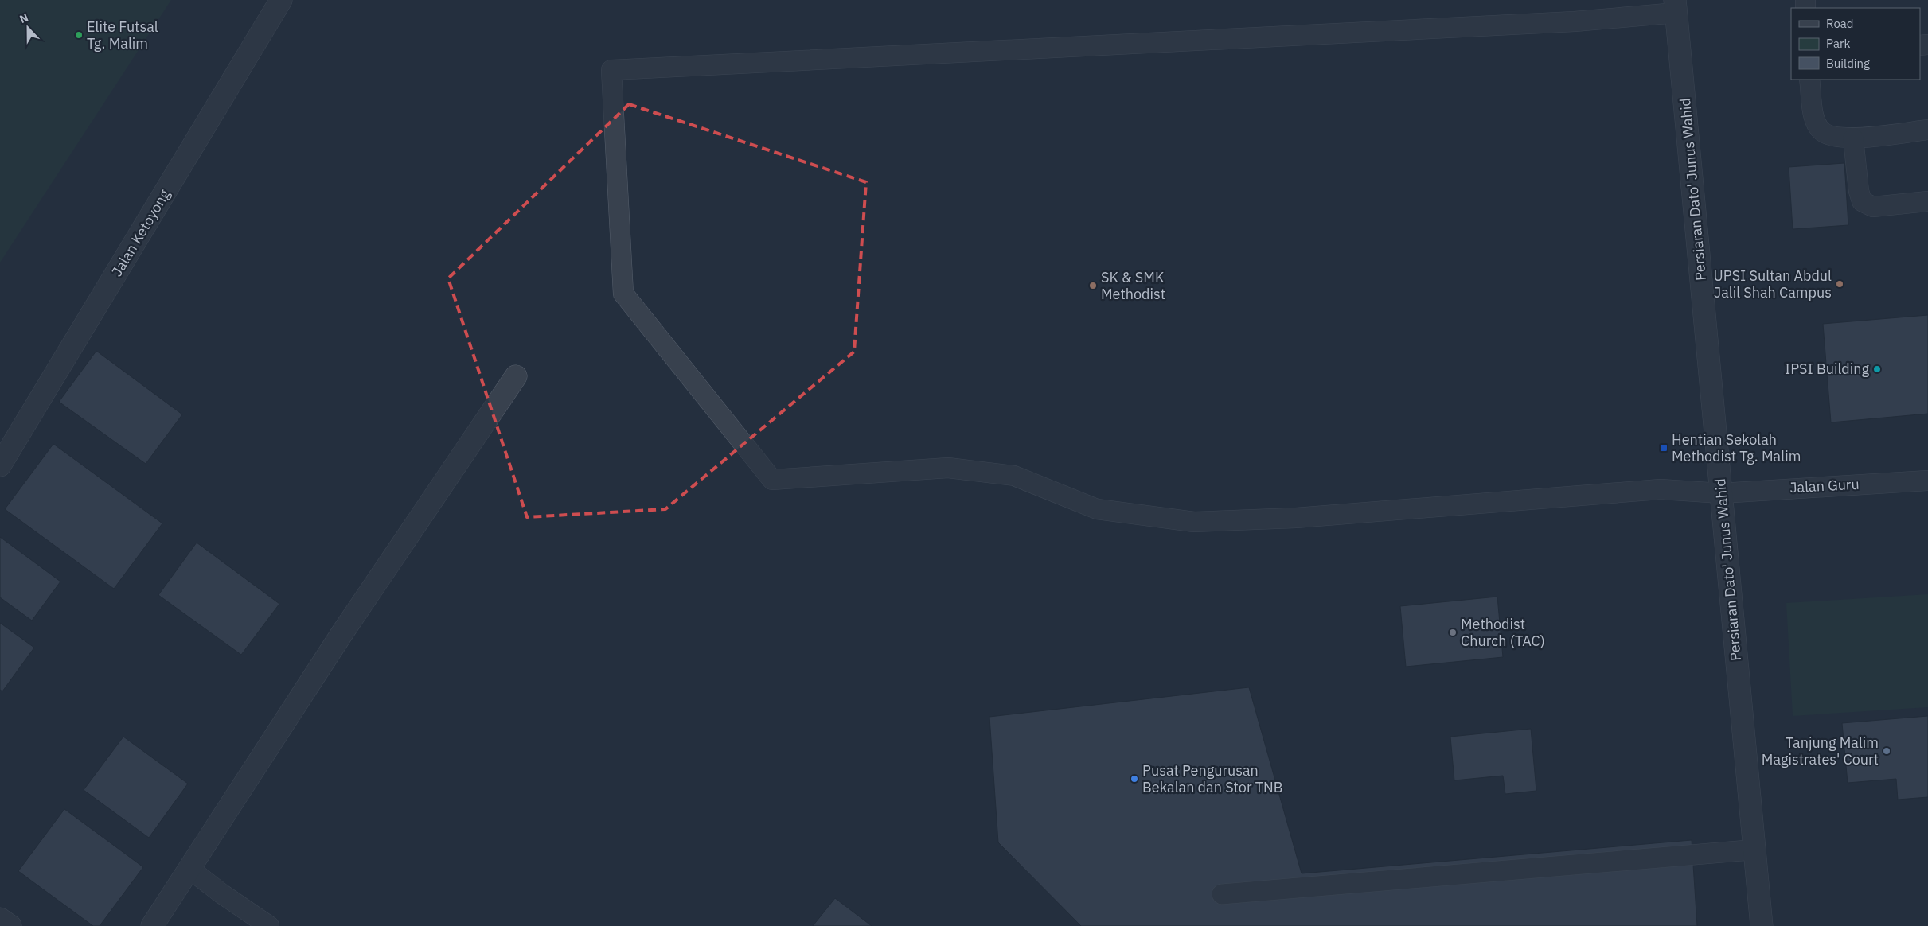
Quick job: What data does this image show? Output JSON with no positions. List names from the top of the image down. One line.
{"streets":{"street":["Persiaran Dato' Junus Wahid","Jalan Ketoyong"],"lane":["Jalan Guru"]},"crossings":[["Persiaran Dato' Junus Wahid","Jalan Guru"]],"places":{"other":["Elite Futsal Tg. Malim","UPSI Sultan Abdul Jalil Shah Campus","SK & SMK Methodist","IPSI Building","Methodist Church (TAC)","Tanjung Malim Magistrates' Court","Pusat Pengurusan Bekalan dan Stor TNB"],"transit":["Hentian Sekolah Methodist Tg. Malim"]},"legend":["Road","Park","Building"],"north":"top"}
